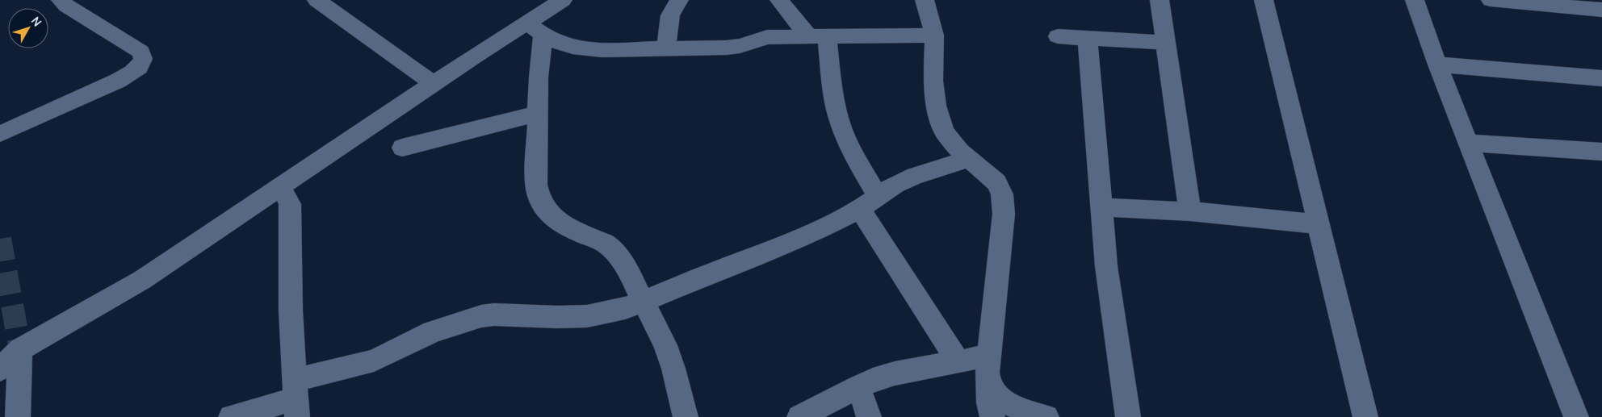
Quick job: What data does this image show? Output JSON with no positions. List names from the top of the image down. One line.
{"north":"top right"}
